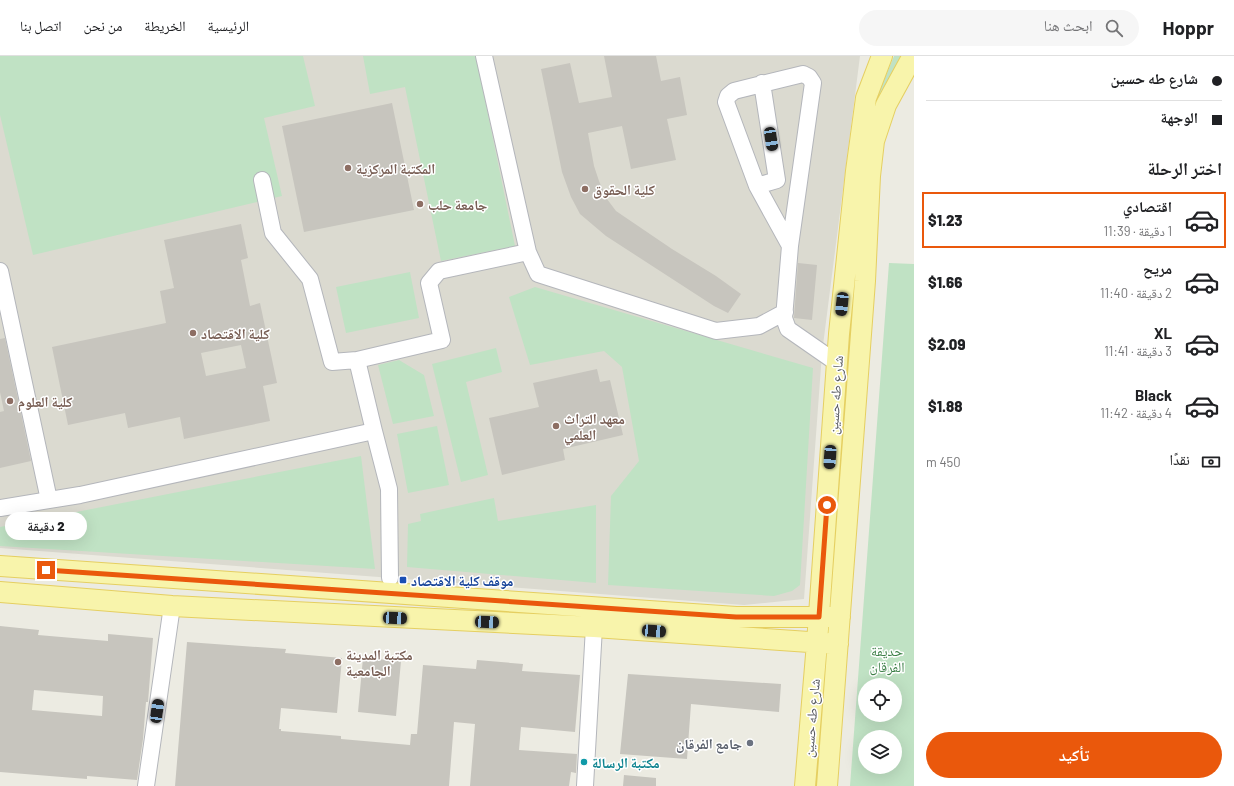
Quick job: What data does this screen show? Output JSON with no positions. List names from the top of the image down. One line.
{"streets":{"main road":["شارع طه حسين"]},"parks":["حديقة الفرقان"],"places":{"other":["المكتبة المركزية","كلية الحقوق","جامعة حلب","كلية الاقتصاد","كلية العلوم","معهد التراث العلمي","مكتبة المدينة الجامعية","جامع الفرقان","مكتبة الرسالة"],"transit":["موقف كلية الاقتصاد"]},"page":{"header":"Hoppr","search":"ابحث هنا","nav":["الرئيسية","الخريطة","من نحن","اتصل بنا"],"banner":["شارع طه حسين","الوجهة"],"heading":"اختر الرحلة","list":[{"name":"اقتصادي","note":"1 دقيقة · 11:39","value":"$1.23"},{"name":"مريح","note":"2 دقيقة · 11:40","value":"$1.66"},{"name":"XL","note":"3 دقيقة · 11:41","value":"$2.09"},{"name":"Black","note":"4 دقيقة · 11:42","value":"$1.88"}],"pay":["نقدًا","450 m"],"bubble":"2 دقيقة","buttons":"تأكيد"}}
